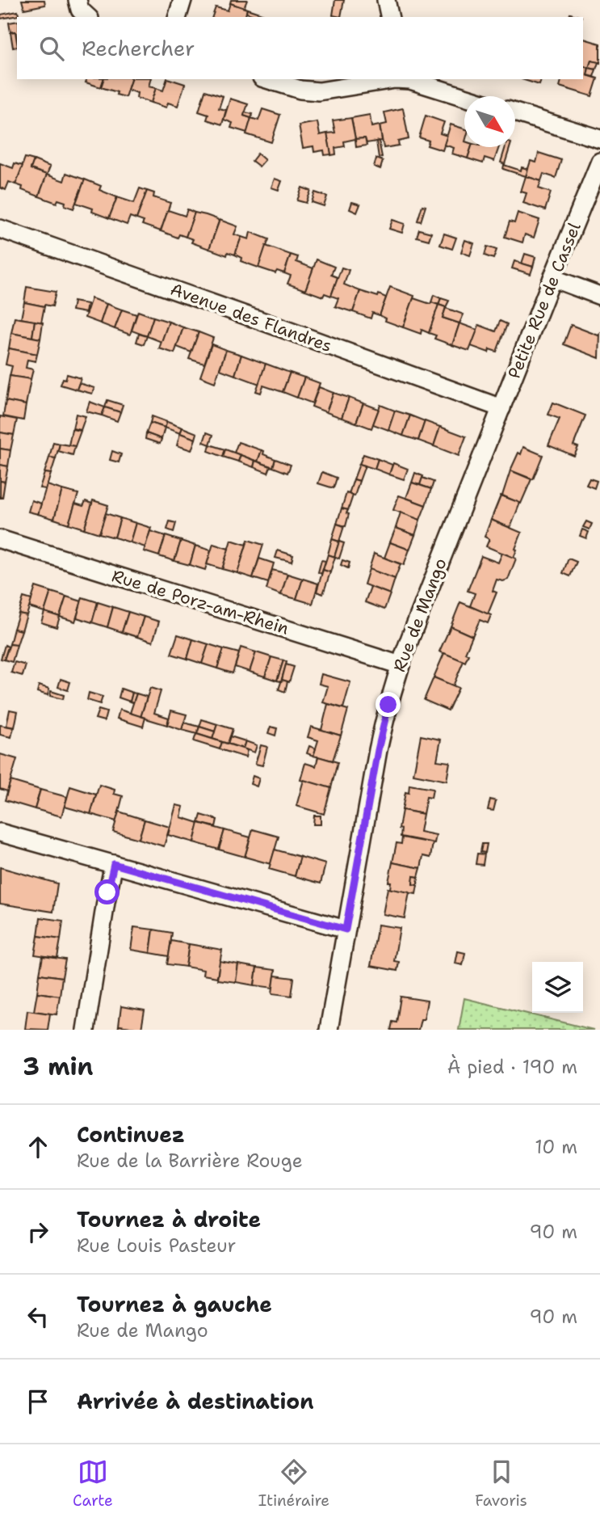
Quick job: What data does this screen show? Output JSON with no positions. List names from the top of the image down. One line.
{"streets":{"street":["Petite Rue de Cassel","Avenue des Flandres","Rue de Porz-am-Rhein","Rue de Mango"]},"crossings":[["Petite Rue de Cassel","Avenue des Flandres"],["Petite Rue de Cassel","Rue de Mango"],["Avenue des Flandres","Rue de Mango"],["Rue de Porz-am-Rhein","Rue de Mango"]],"north":"bottom right","page":{"search":"Rechercher","heading":["3 min","À pied · 190 m"],"list":[["Continuez","Rue de la Barrière Rouge","10 m"],["Tournez à droite","Rue Louis Pasteur","90 m"],["Tournez à gauche","Rue de Mango","90 m"],"Arrivée à destination"],"nav":["Carte","Itinéraire","Favoris"]}}
